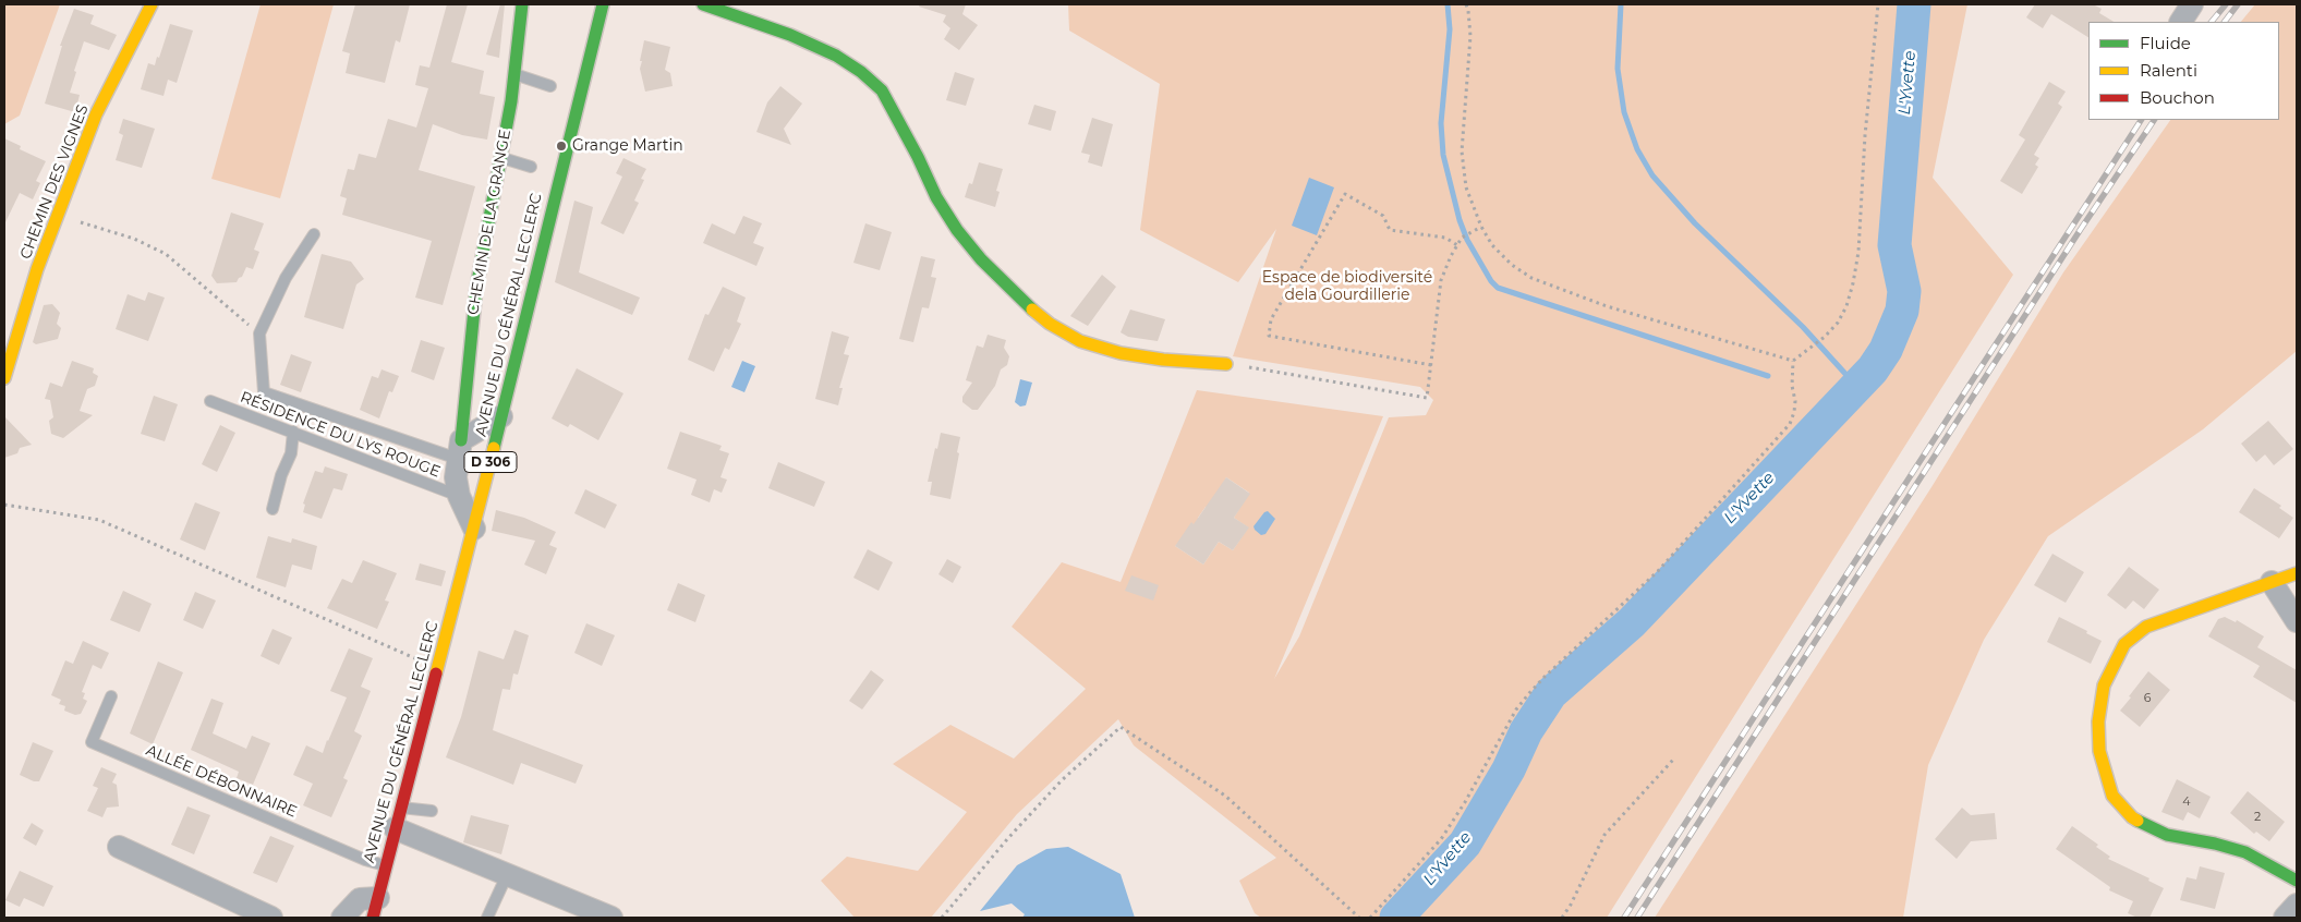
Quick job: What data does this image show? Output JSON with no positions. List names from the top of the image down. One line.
{"streets":{"street":["CHEMIN DES VIGNES","CHEMIN DE LA GRANGE","AVENUE DU GÉNÉRAL LECLERC","D 306"],"lane":["RÉSIDENCE DU LYS ROUGE","ALLÉE DÉBONNAIRE"]},"crossings":[["CHEMIN DE LA GRANGE","AVENUE DU GÉNÉRAL LECLERC"],["CHEMIN DE LA GRANGE","RÉSIDENCE DU LYS ROUGE"],["AVENUE DU GÉNÉRAL LECLERC","ALLÉE DÉBONNAIRE"]],"water":["L'Yvette"],"parks":["Espace de biodiversité dela Gourdillerie"],"places":["Grange Martin"],"house_numbers":["6","4","2"],"legend":["Fluide","Ralenti","Bouchon"]}
